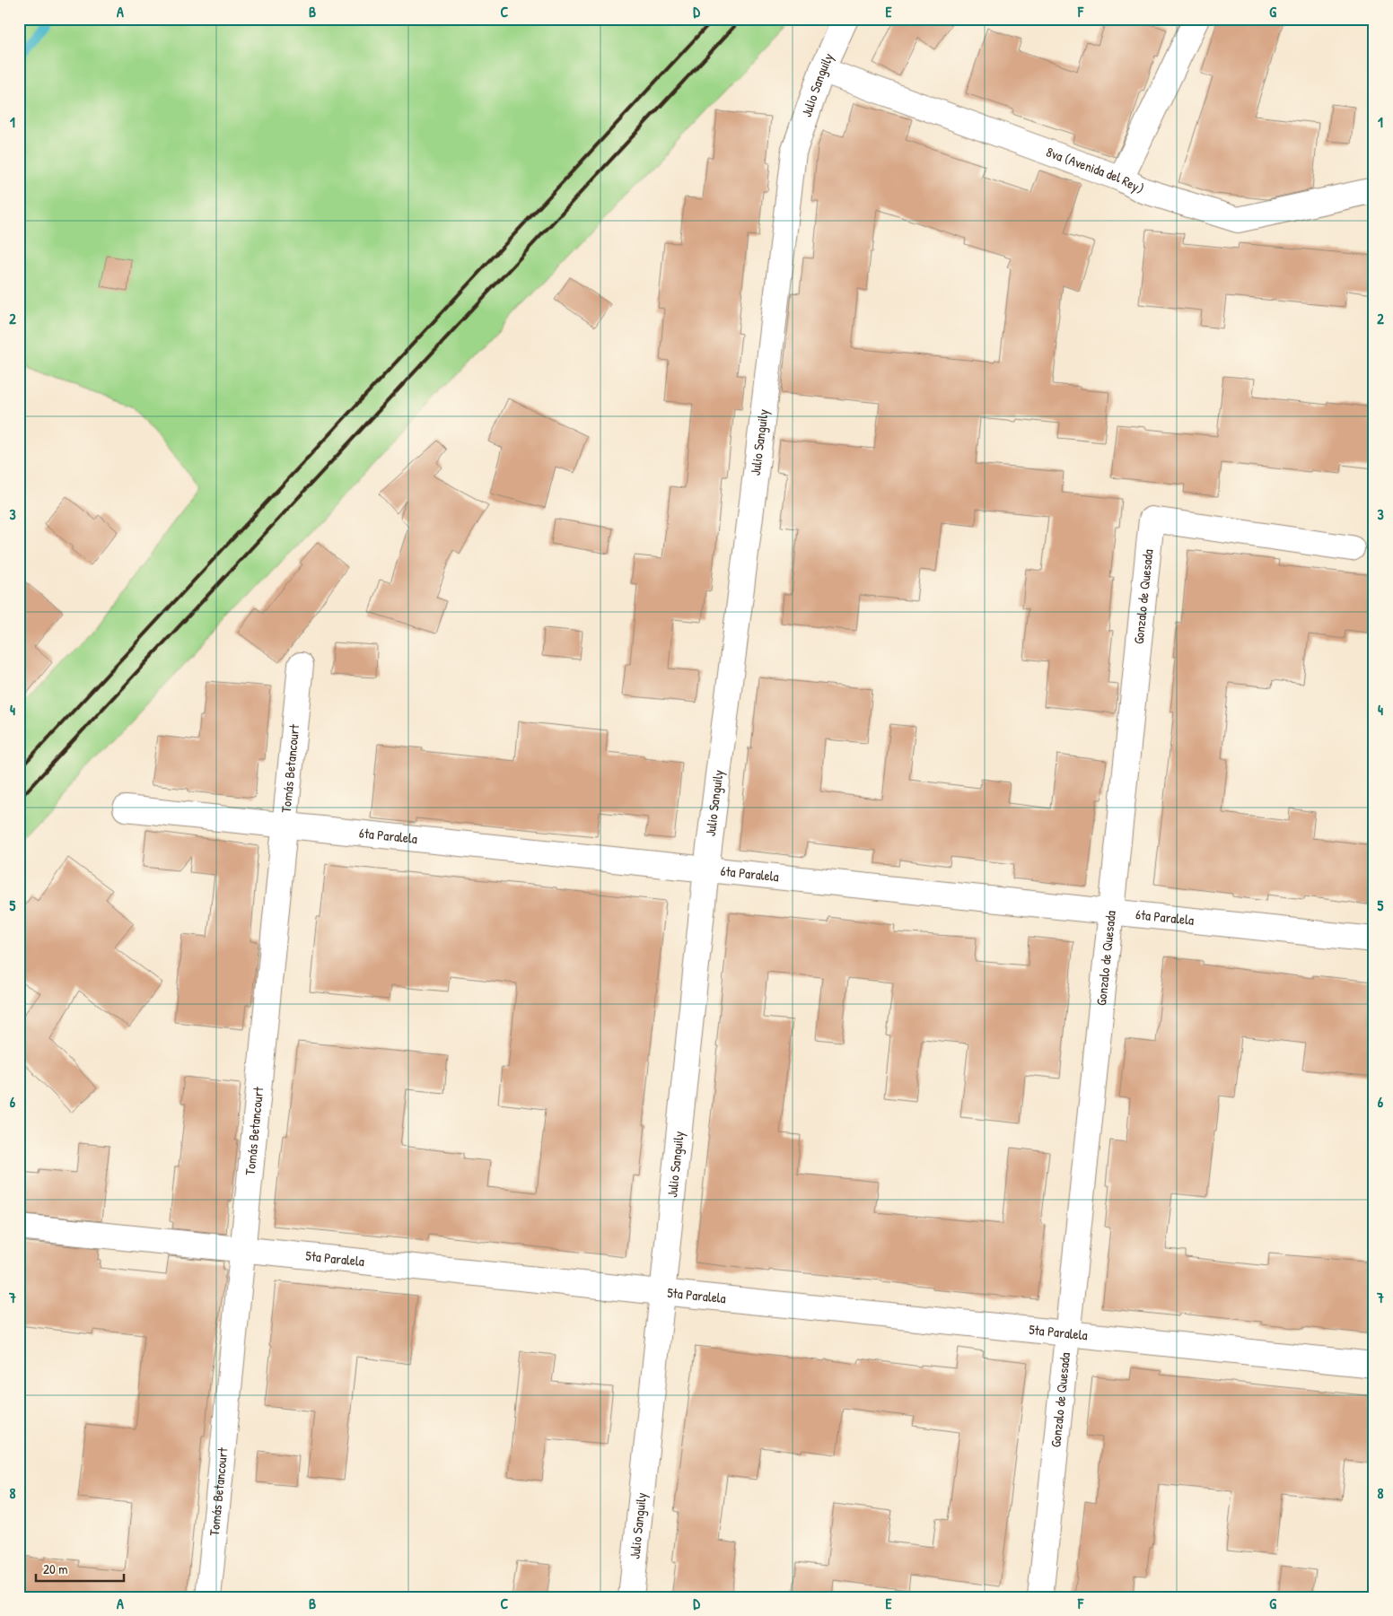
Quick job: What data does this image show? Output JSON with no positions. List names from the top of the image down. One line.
{"streets":{"street":["Julio Sanguily","8va (Avenida del Rey)","Gonzalo de Quesada","Tomás Betancourt","6ta Paralela","5ta Paralela"]},"crossings":[["Julio Sanguily","8va (Avenida del Rey)"],["Julio Sanguily","6ta Paralela"],["Julio Sanguily","5ta Paralela"],["Gonzalo de Quesada","6ta Paralela"],["Gonzalo de Quesada","5ta Paralela"],["Tomás Betancourt","6ta Paralela"],["Tomás Betancourt","5ta Paralela"]],"scale_bar":"20 m","grid":{"columns":["A","B","C","D","E","F","G"],"rows":["1","2","3","4","5","6","7","8"]}}
